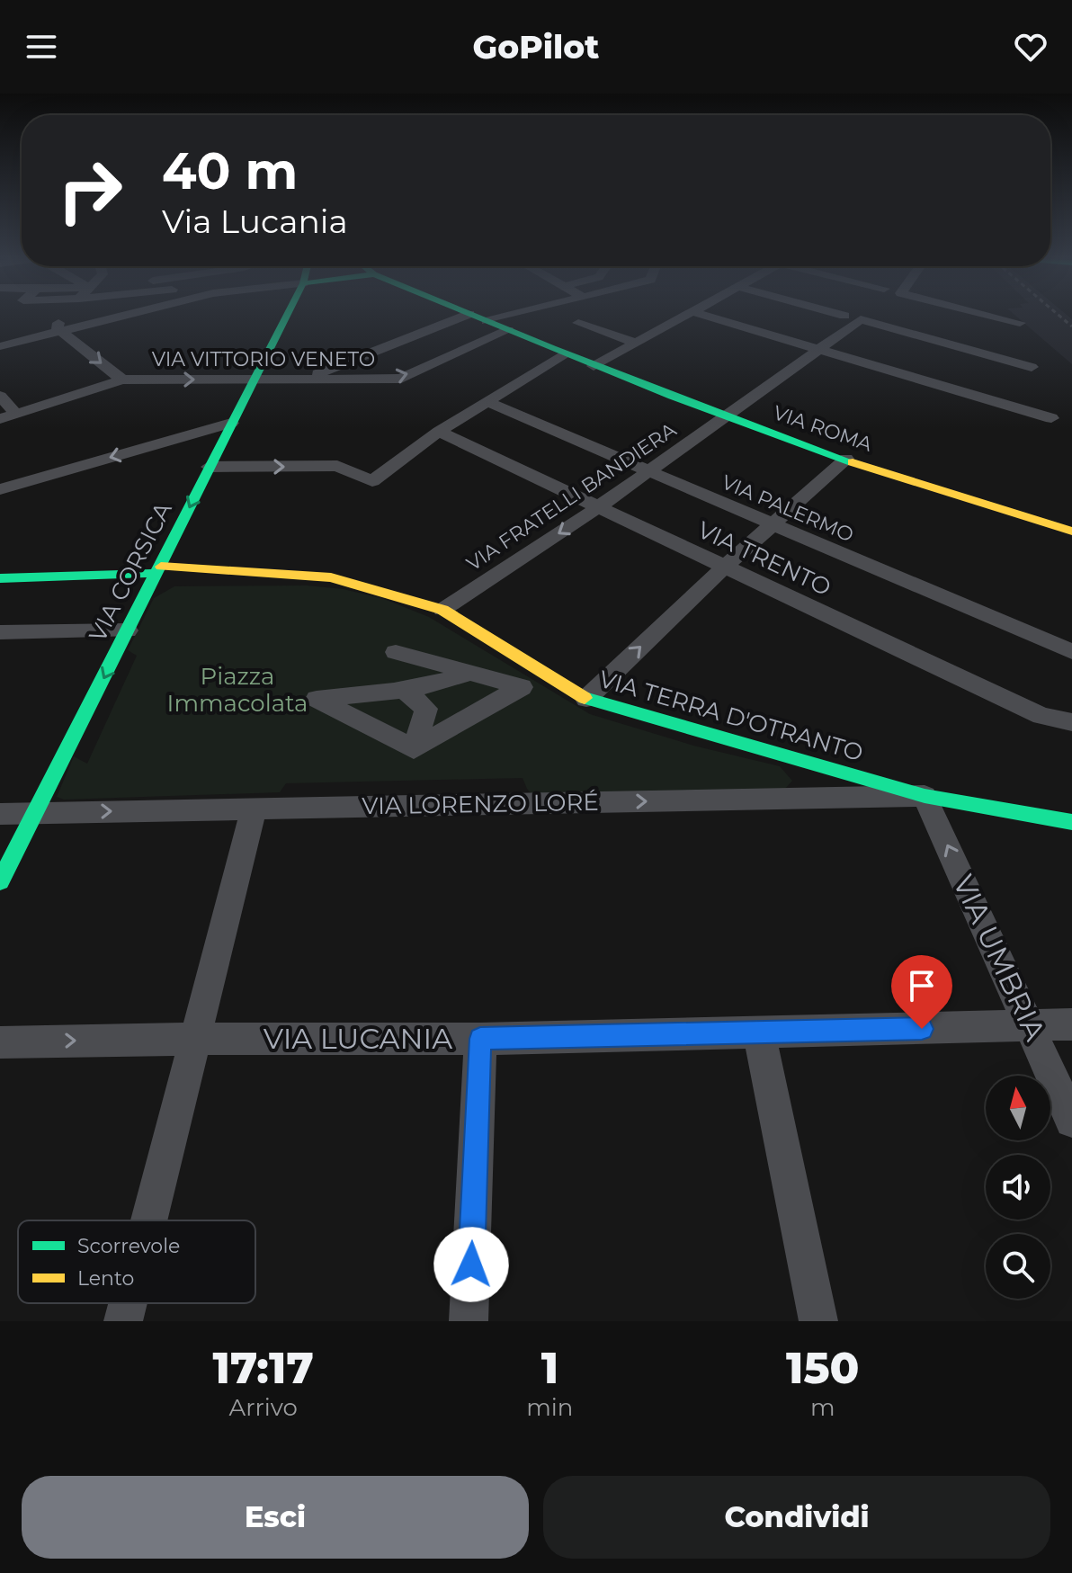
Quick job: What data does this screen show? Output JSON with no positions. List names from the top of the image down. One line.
{"streets":{"street":["VIA VITTORIO VENETO","VIA ROMA","VIA FRATELLI BANDIERA","VIA PALERMO","VIA TRENTO","VIA CORSICA","VIA TERRA D'OTRANTO","VIA LORENZO LORÉ","VIA UMBRIA","VIA LUCANIA"]},"crossings":[["VIA VITTORIO VENETO","VIA ROMA"],["VIA VITTORIO VENETO","VIA CORSICA"],["VIA ROMA","VIA FRATELLI BANDIERA"],["VIA FRATELLI BANDIERA","VIA PALERMO"],["VIA FRATELLI BANDIERA","VIA TRENTO"],["VIA FRATELLI BANDIERA","VIA TERRA D'OTRANTO"],["VIA CORSICA","VIA TERRA D'OTRANTO"],["VIA CORSICA","VIA LORENZO LORÉ"],["VIA TERRA D'OTRANTO","VIA LORENZO LORÉ"],["VIA TERRA D'OTRANTO","VIA UMBRIA"],["VIA LORENZO LORÉ","VIA UMBRIA"]],"one_way":["VIA CORSICA","VIA LORENZO LORÉ","VIA UMBRIA"],"parks":["Piazza Immacolata"],"legend":["Scorrevole","Lento"],"north":"top","page":{"header":"GoPilot","turn":["40 m","Via Lucania"],"eta":["17:17","Arrivo","1","min","150","m"],"buttons":["Esci","Condividi"]}}
